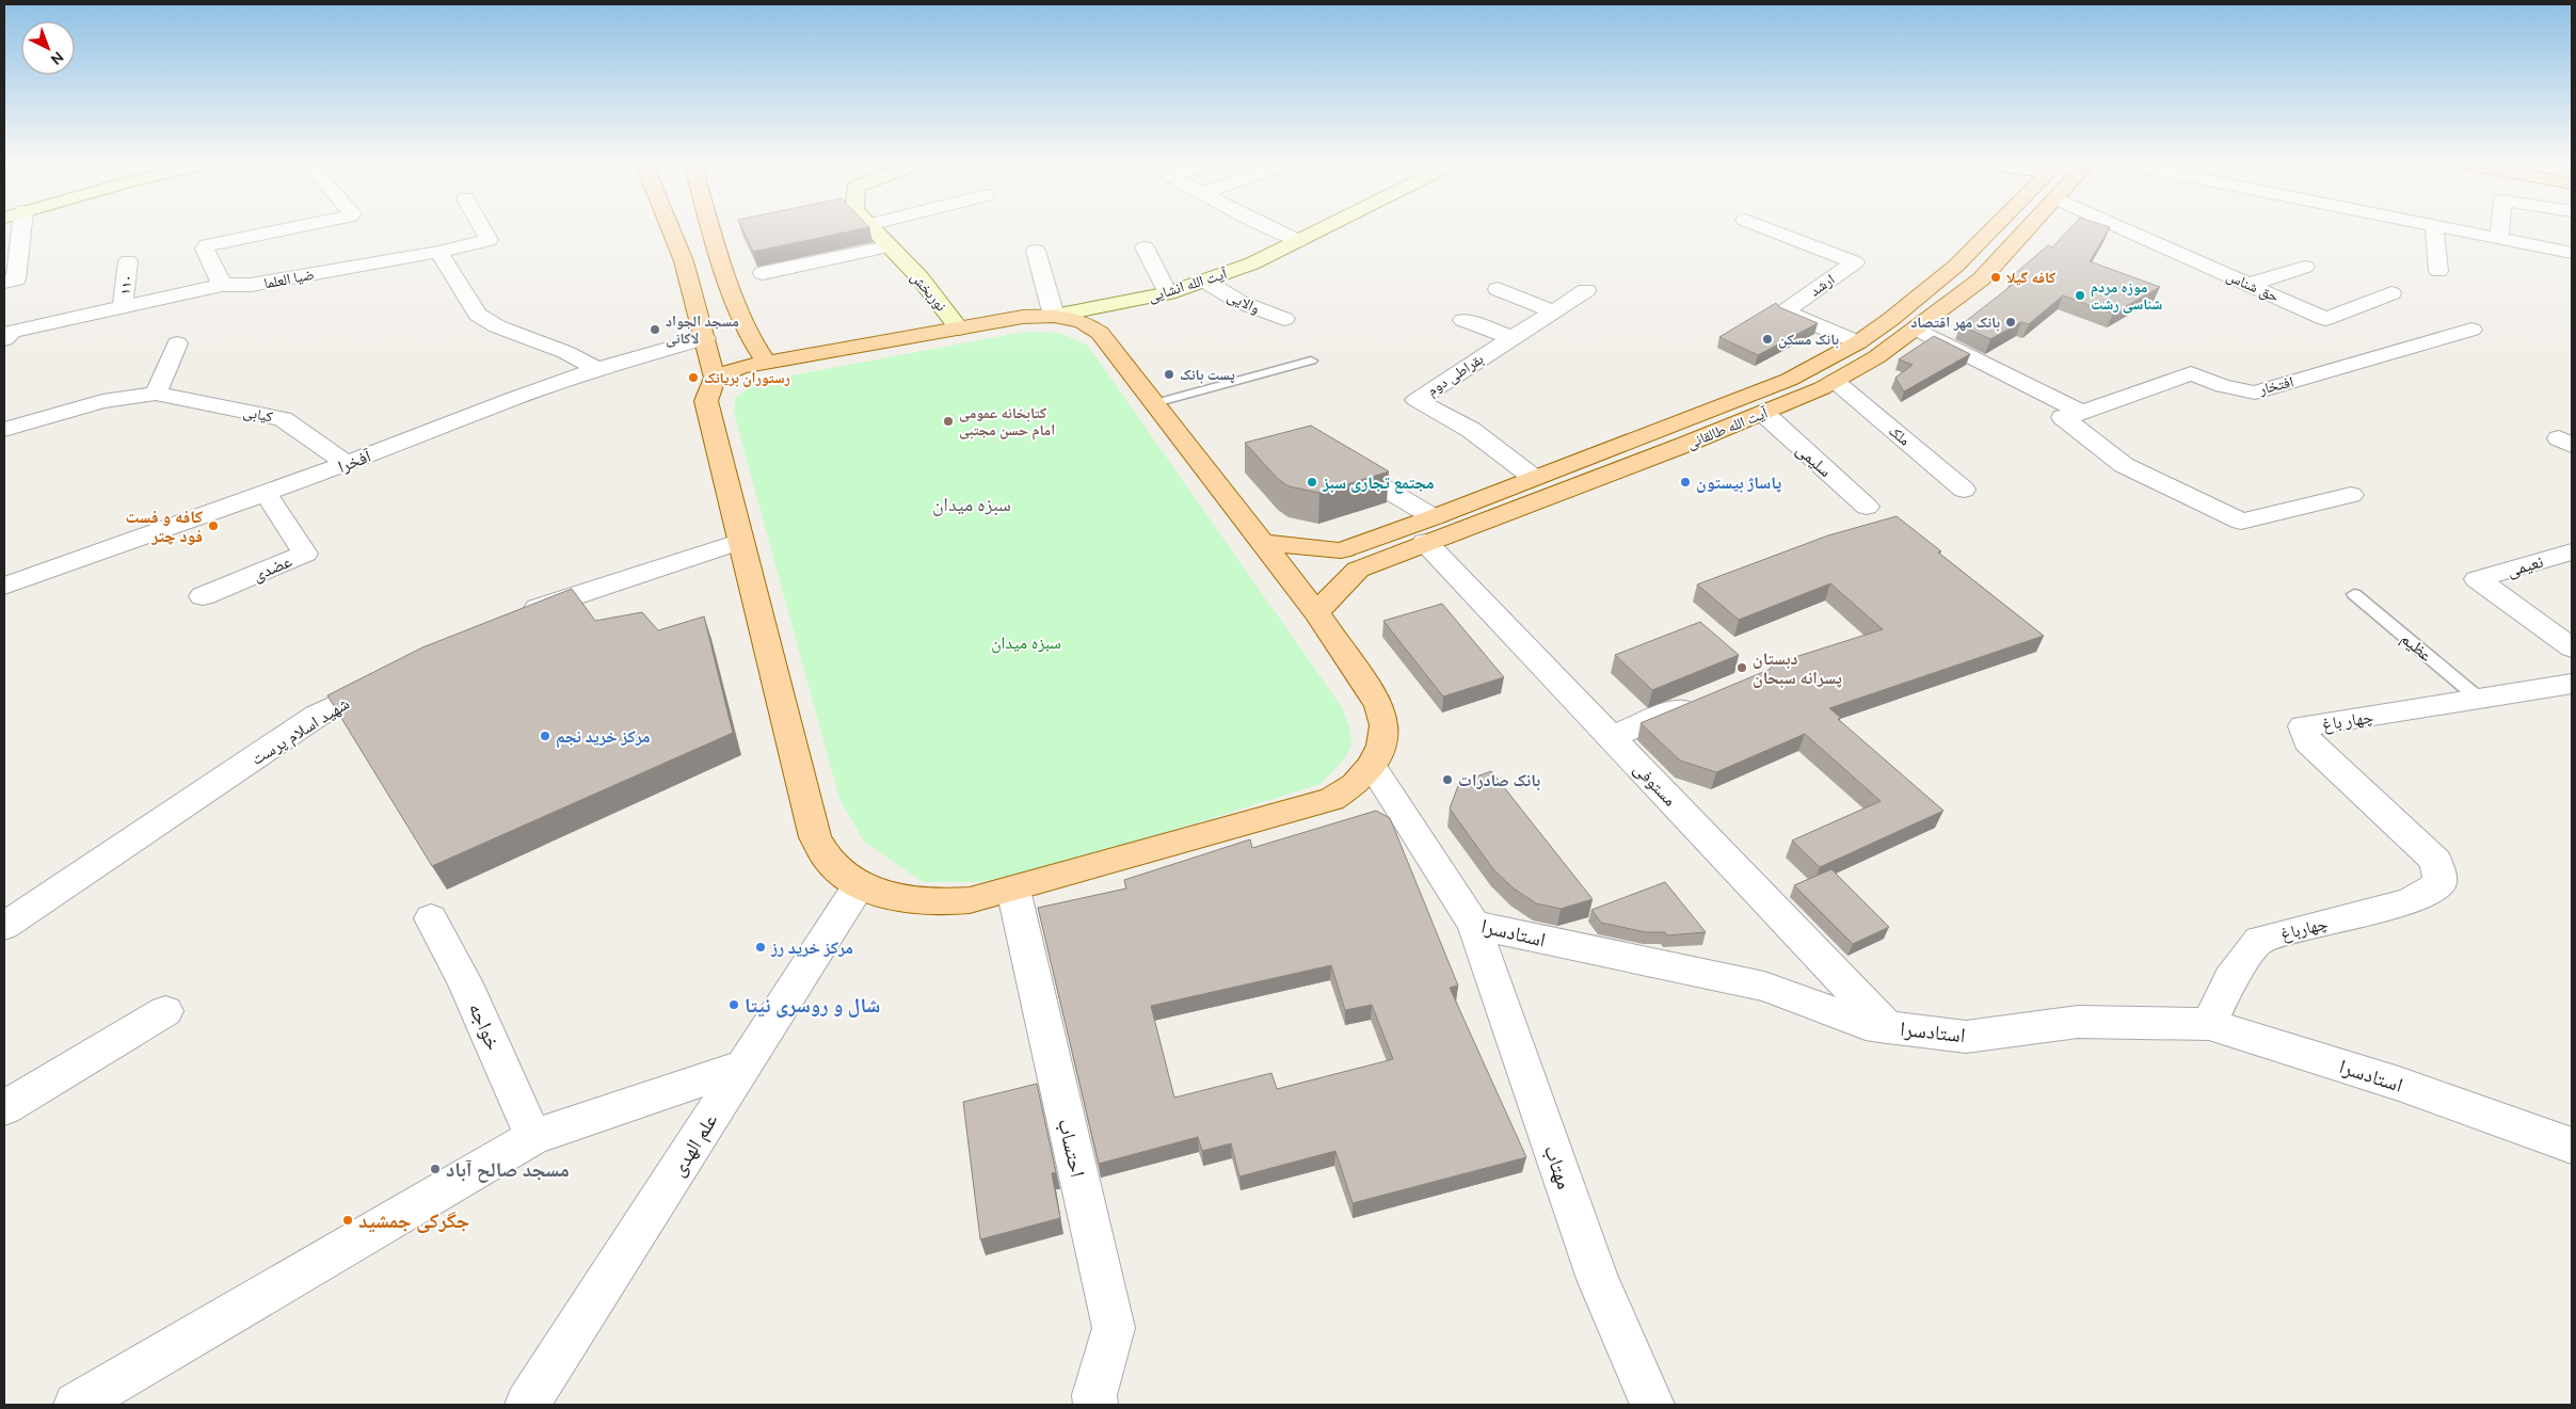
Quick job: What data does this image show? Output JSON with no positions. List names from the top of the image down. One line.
{"streets":{"main road":["آیت الله طالقانی"],"street":["ضیا العلما","۱۱۰","آیت الله انشایی","ارشد","حق شناس","نوربخش","والایی","بقراطی دوم","افتخار","کیابی","ملک","سلیمی","آفخرا","نعیمی","عضدی","چهار باغ","شهید اسلام پرست","مستوفی","چهارباغ","استادسرا","خواجه","علم الهدی","احتساب","مهتاب"],"lane":["عظیم"]},"crossings":[["ضیا العلما","۱۱۰"],["آیت الله انشایی","والایی"],["ارشد","آیت الله طالقانی"],["بقراطی دوم","آیت الله طالقانی"],["کیابی","آفخرا"],["آیت الله طالقانی","ملک"],["آیت الله طالقانی","سلیمی"],["آیت الله طالقانی","مستوفی"],["آفخرا","عضدی"],["عظیم","چهار باغ"],["چهار باغ","چهارباغ"],["مستوفی","استادسرا"],["چهارباغ","استادسرا"],["استادسرا","مهتاب"]],"districts":["سبزه میدان"],"parks":["سبزه میدان"],"places":["کافه گیلا","موزه مردم شناسی رشت","بانک مهر اقتصاد","مسجد الجواد لاکانی","بانک مسکن","پست بانک","رستوران بریانک","کتابخانه عمومی امام حسن مجتبی","مجتمع تجاری سبز","پاساژ بیستون","کافه و فست فود چتر","دبستان پسرانه سبحان","مرکز خرید نجم","بانک صادرات","مرکز خرید رز","شال و روسری نیتا","مسجد صالح آباد","جگرکی جمشید"],"north":"bottom right"}
